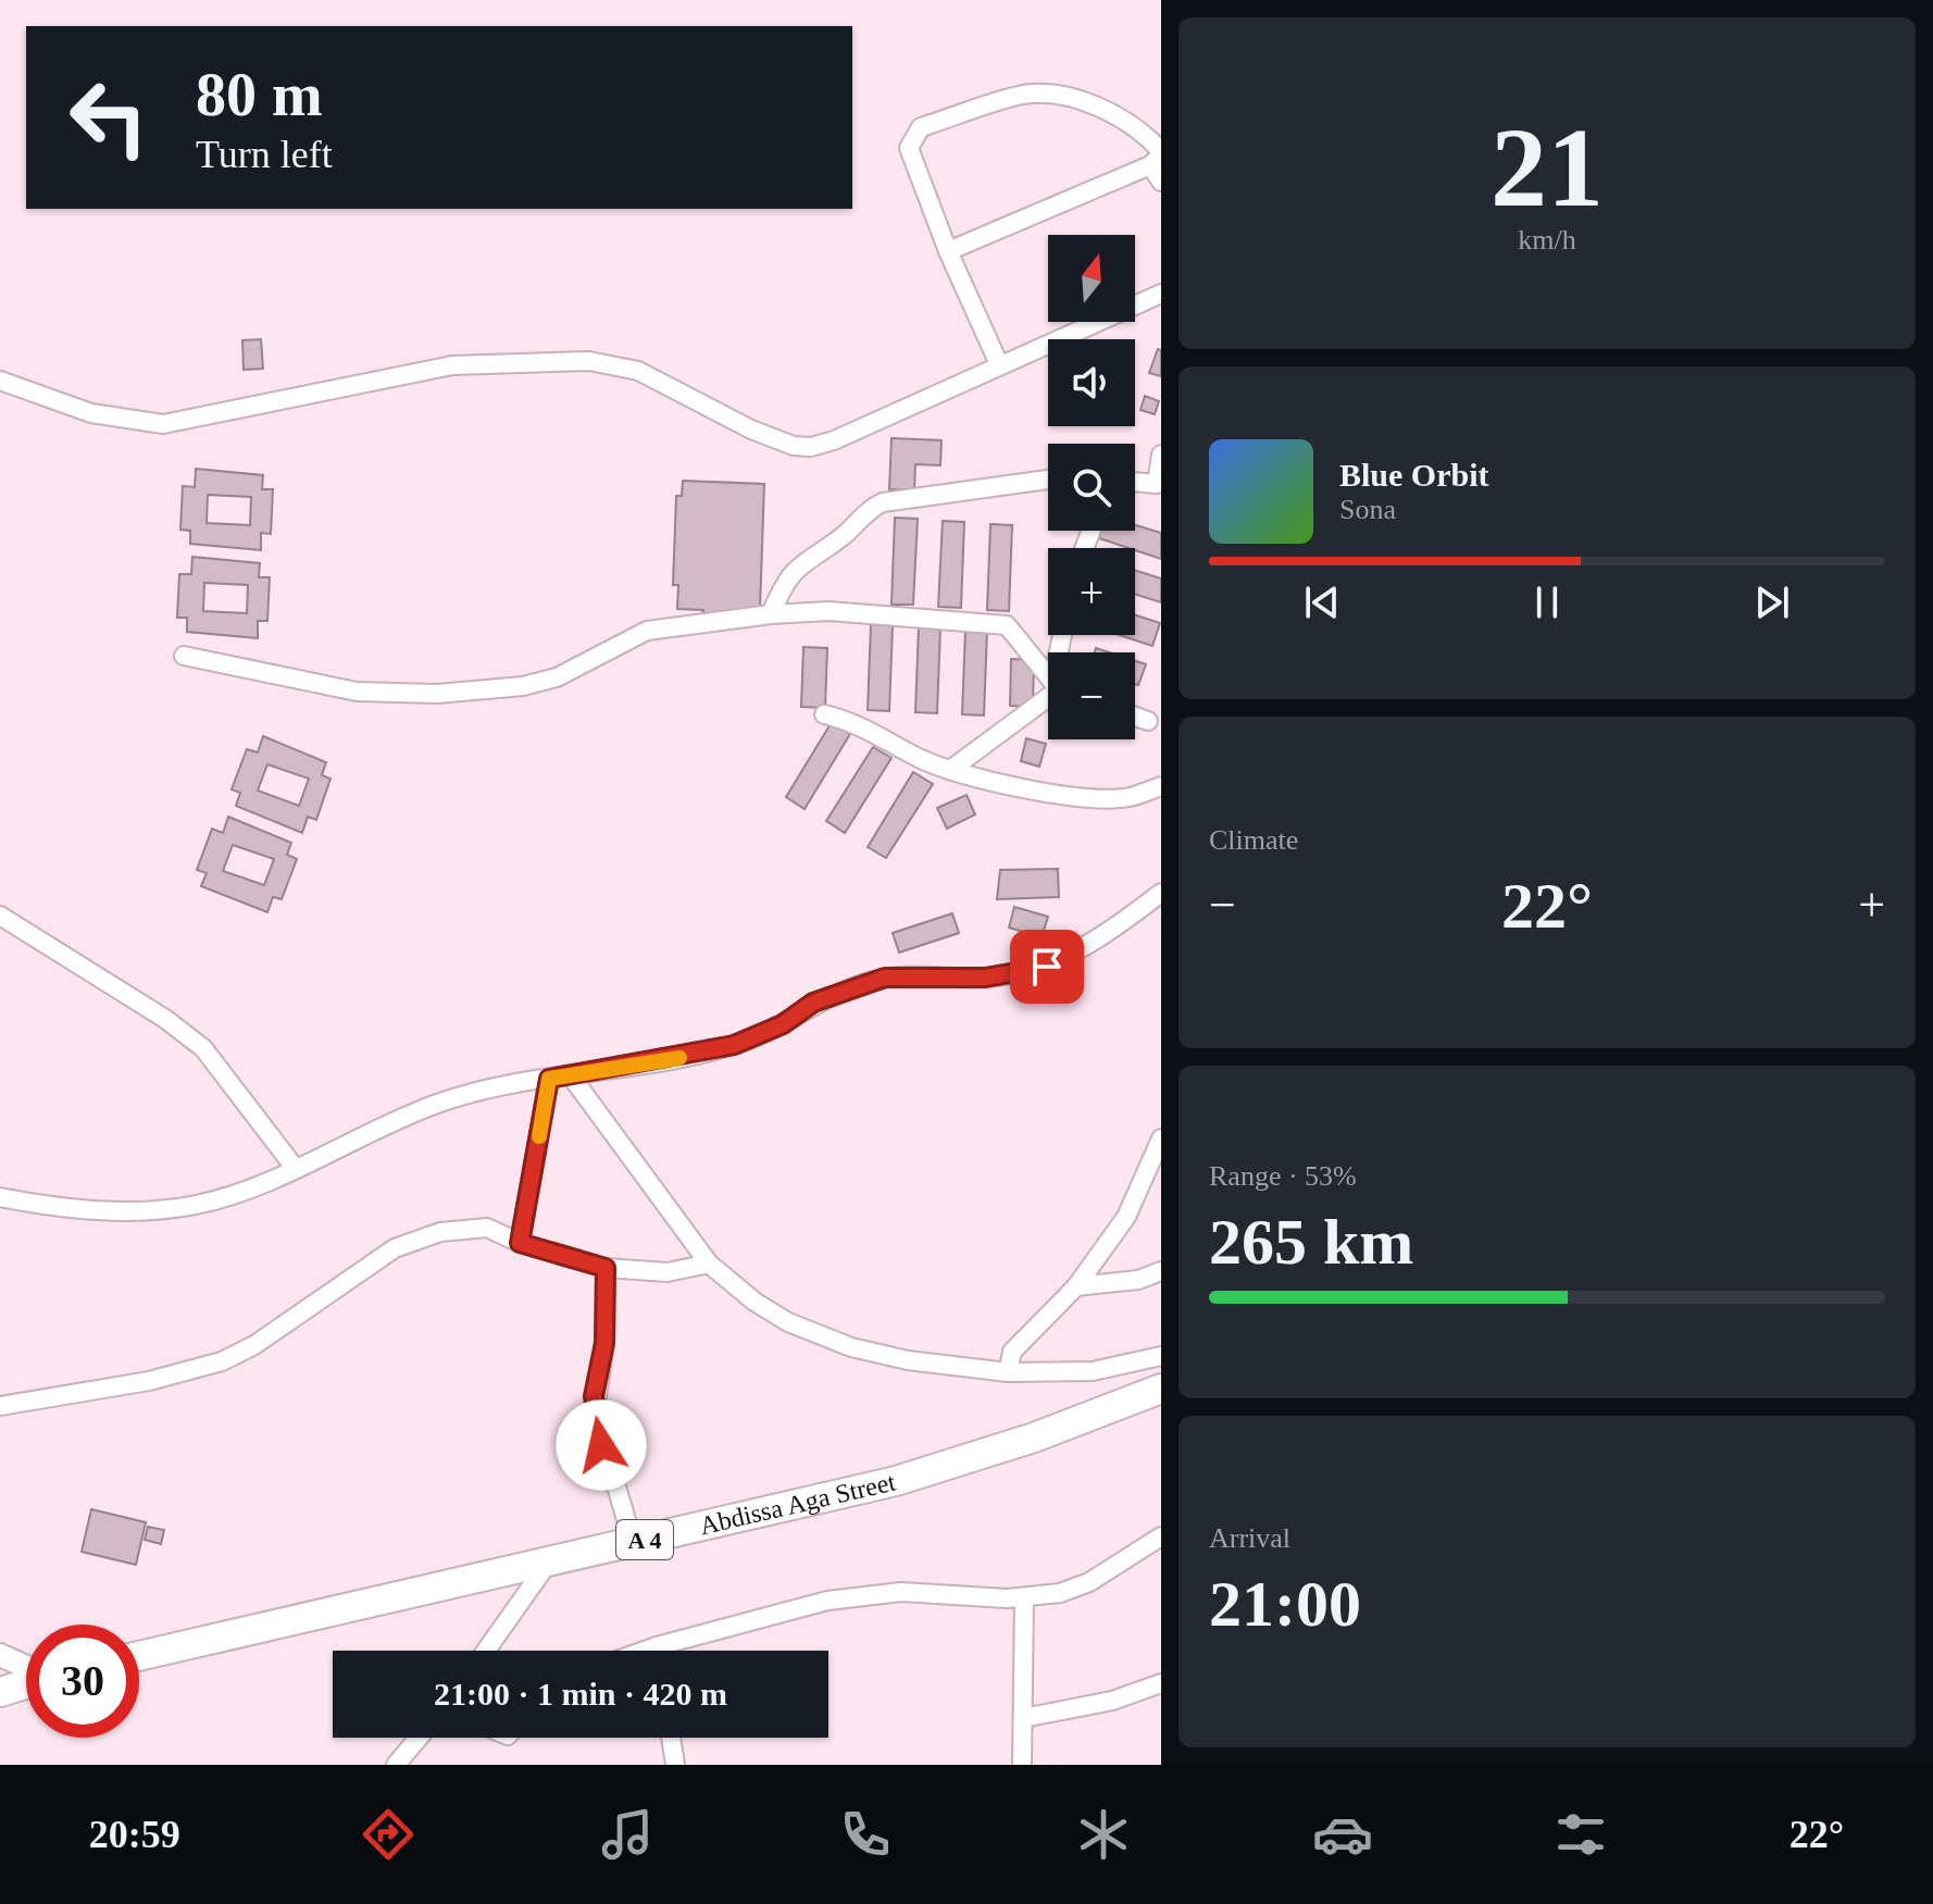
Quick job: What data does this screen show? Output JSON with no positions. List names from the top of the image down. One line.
{"streets":{"highway":["Abdissa Aga Street","A 4"]},"north":"top","page":{"tile":[["21","km/h"],"Climate",["Range · 53%","265 km"],["Arrival","21:00"]],"turn":["80 m","Turn left"],"map_buttons":["+","−"],"song":["Blue Orbit","Sona"],"heat":["−","22°","+"],"limit":"30","trip":"21:00 · 1 min · 420 m","tabs":["20:59","22°"]}}
